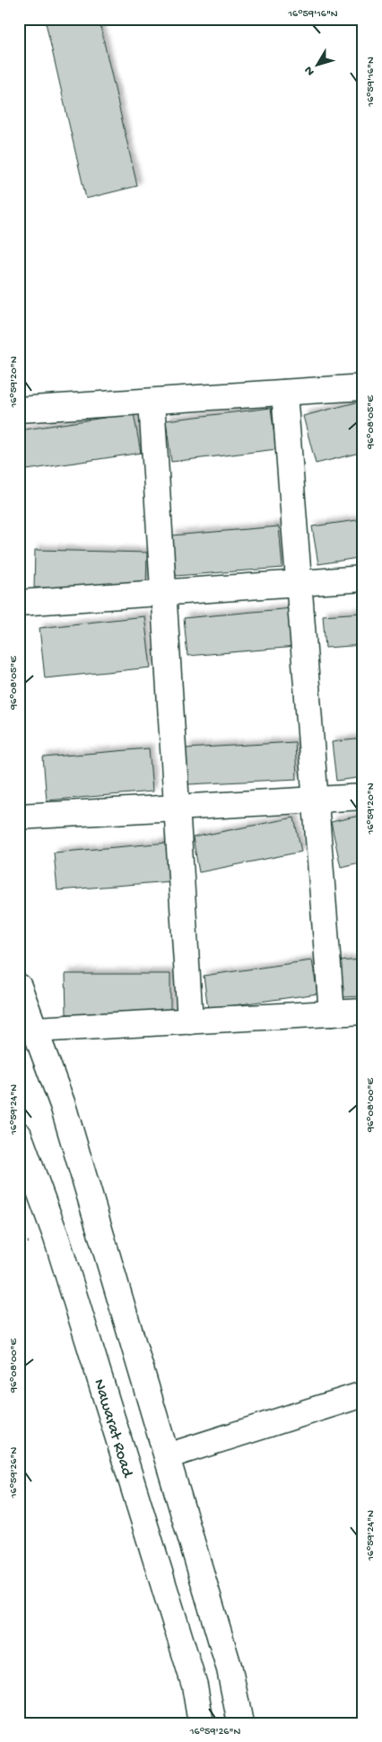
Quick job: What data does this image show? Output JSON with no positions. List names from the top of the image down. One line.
{"streets":{"street":["Nawarat Road"]},"north":"bottom left","coordinates":["16°59'16\"N","16°59'20\"N","96°08'05\"E","96°08'00\"E","16°59'24\"N","16°59'26\"N"]}
